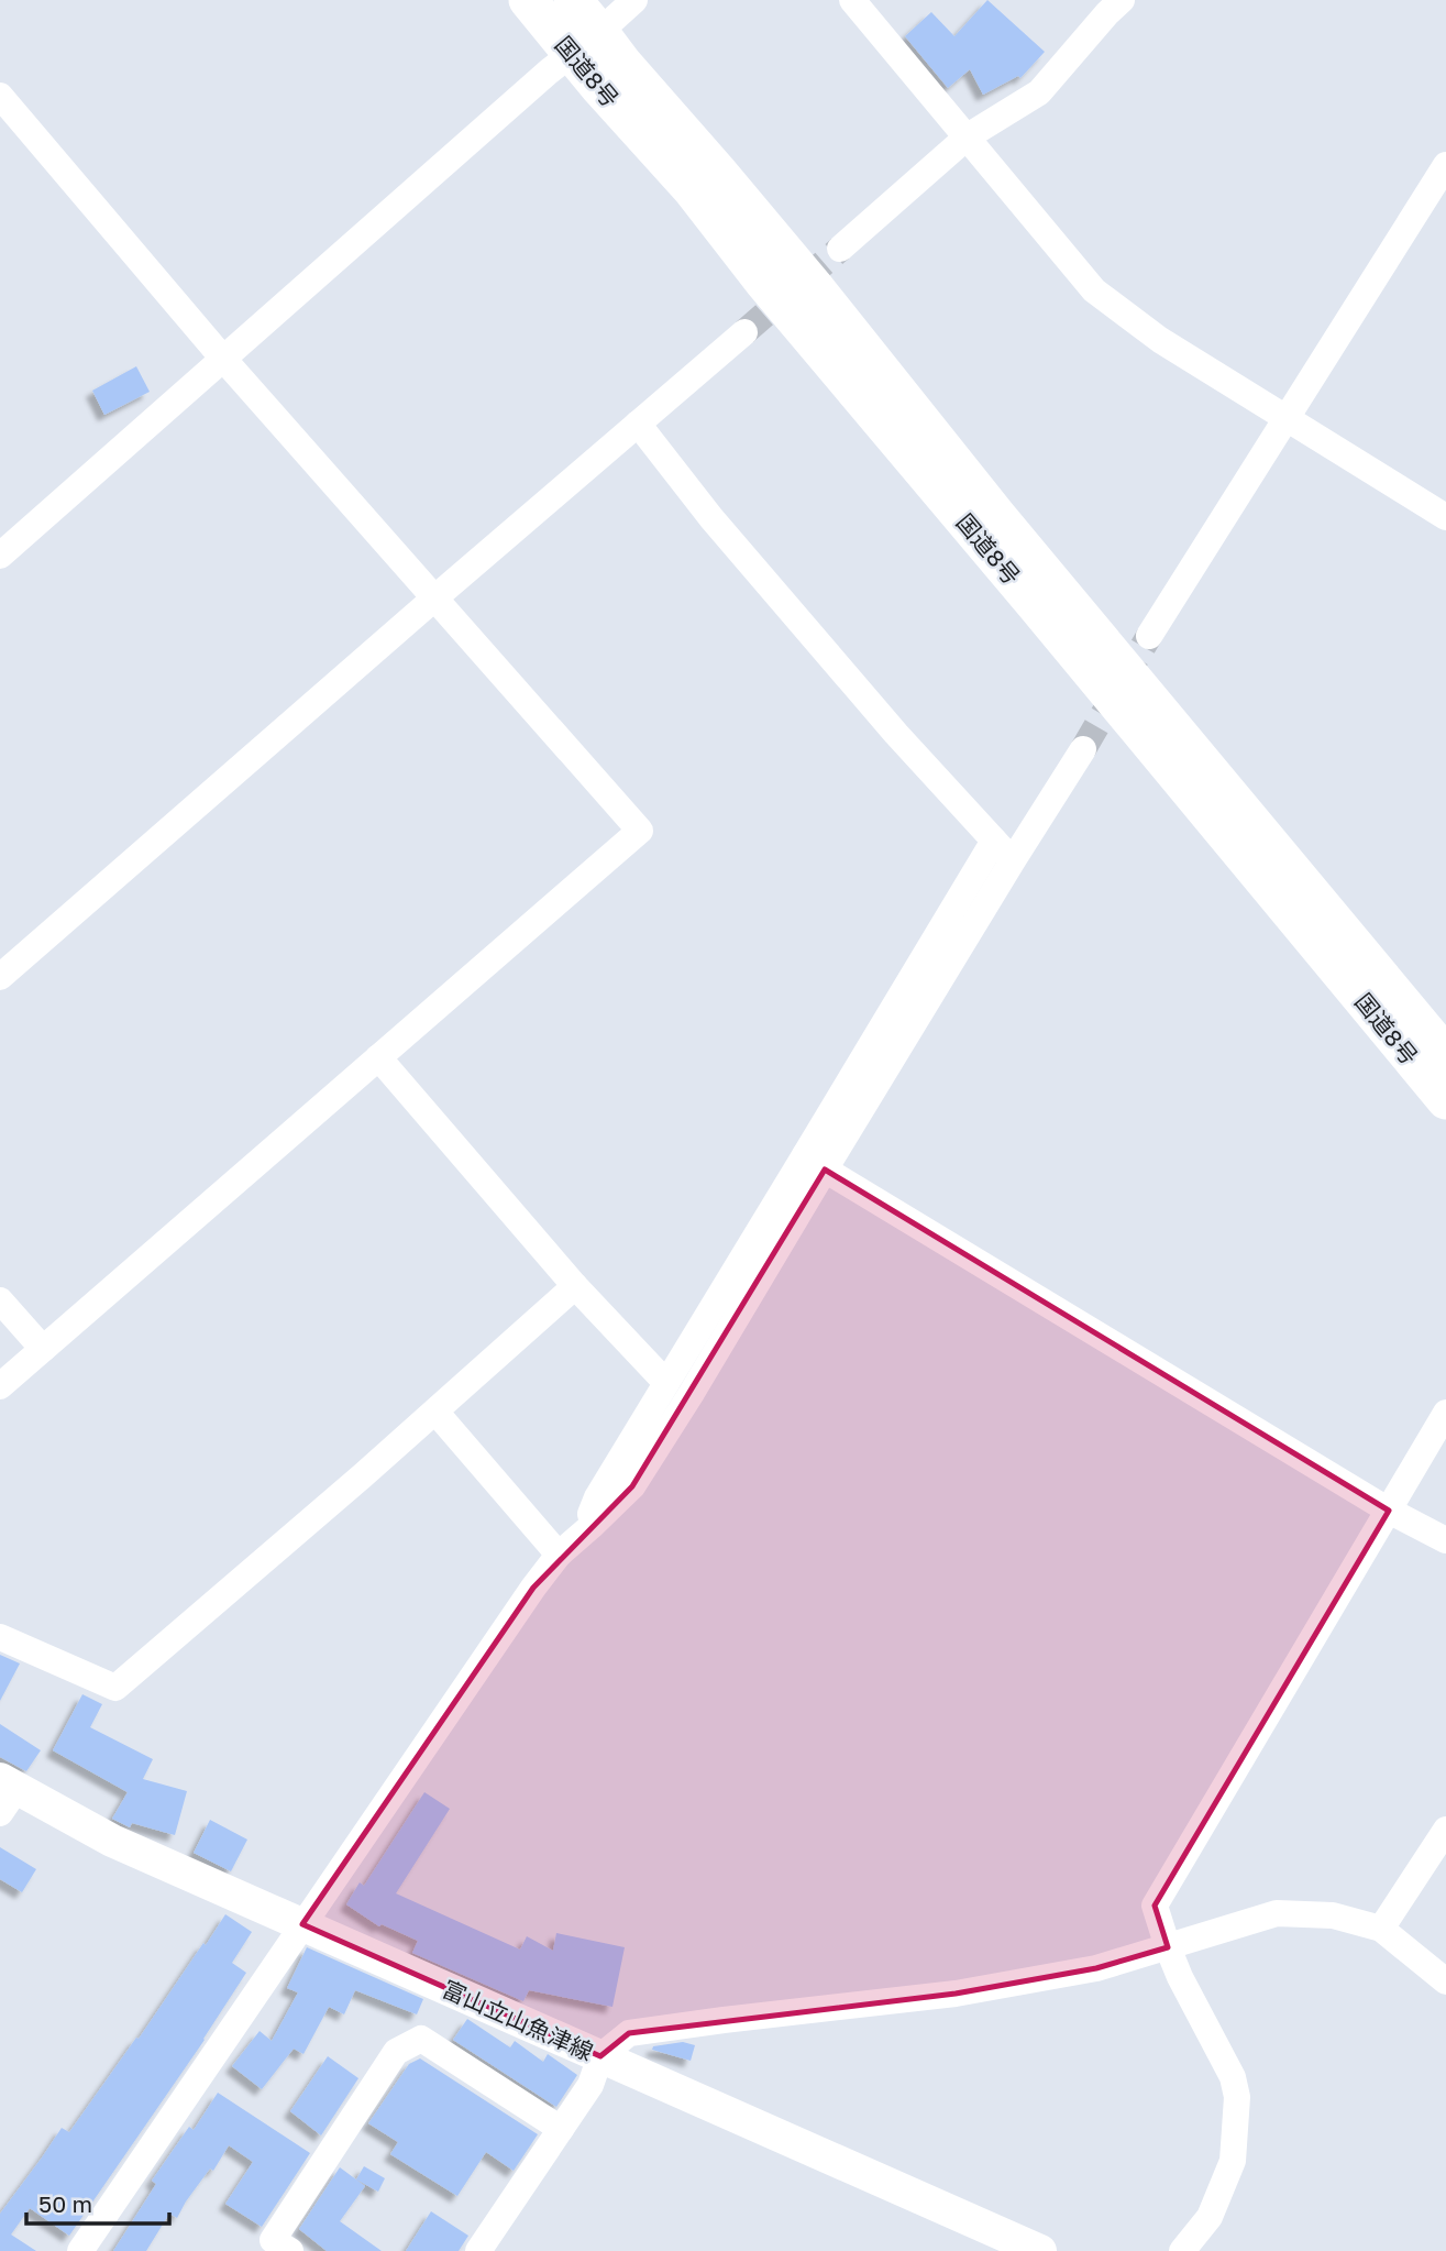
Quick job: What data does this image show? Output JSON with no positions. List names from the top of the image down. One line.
{"streets":{"highway":["国道8号"],"main road":["富山立山魚津線"]},"scale_bar":"50 m"}
